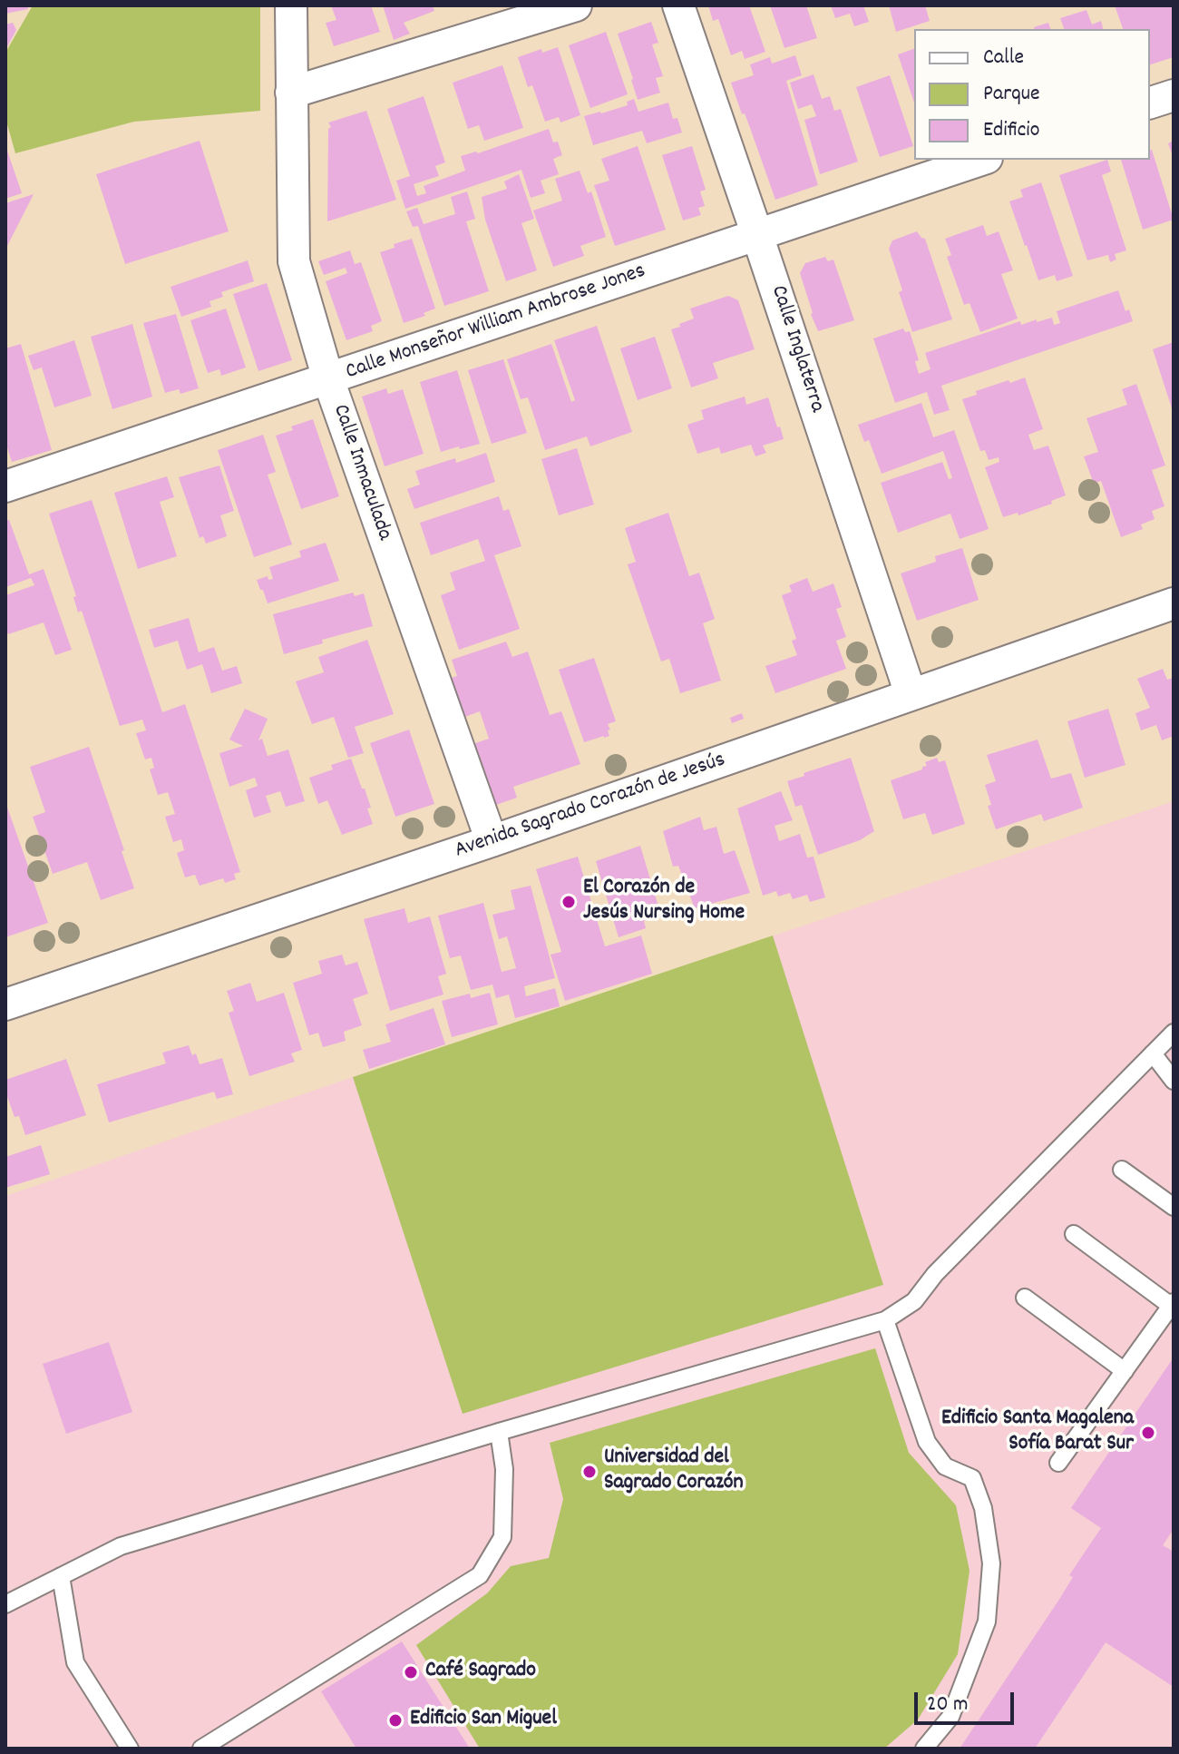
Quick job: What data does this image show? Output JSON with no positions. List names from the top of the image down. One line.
{"streets":{"street":["Calle Monseñor William Ambrose Jones","Calle Inglaterra","Calle Inmaculada","Avenida Sagrado Corazón de Jesús"]},"crossings":[["Calle Monseñor William Ambrose Jones","Calle Inglaterra"],["Calle Monseñor William Ambrose Jones","Calle Inmaculada"],["Calle Inglaterra","Avenida Sagrado Corazón de Jesús"],["Calle Inmaculada","Avenida Sagrado Corazón de Jesús"]],"places":["El Corazón de Jesús Nursing Home","Edificio Santa Magalena Sofía Barat Sur","Universidad del Sagrado Corazón","Café Sagrado","Edificio San Miguel"],"legend":["Calle","Parque","Edificio"],"scale_bar":"20 m"}
